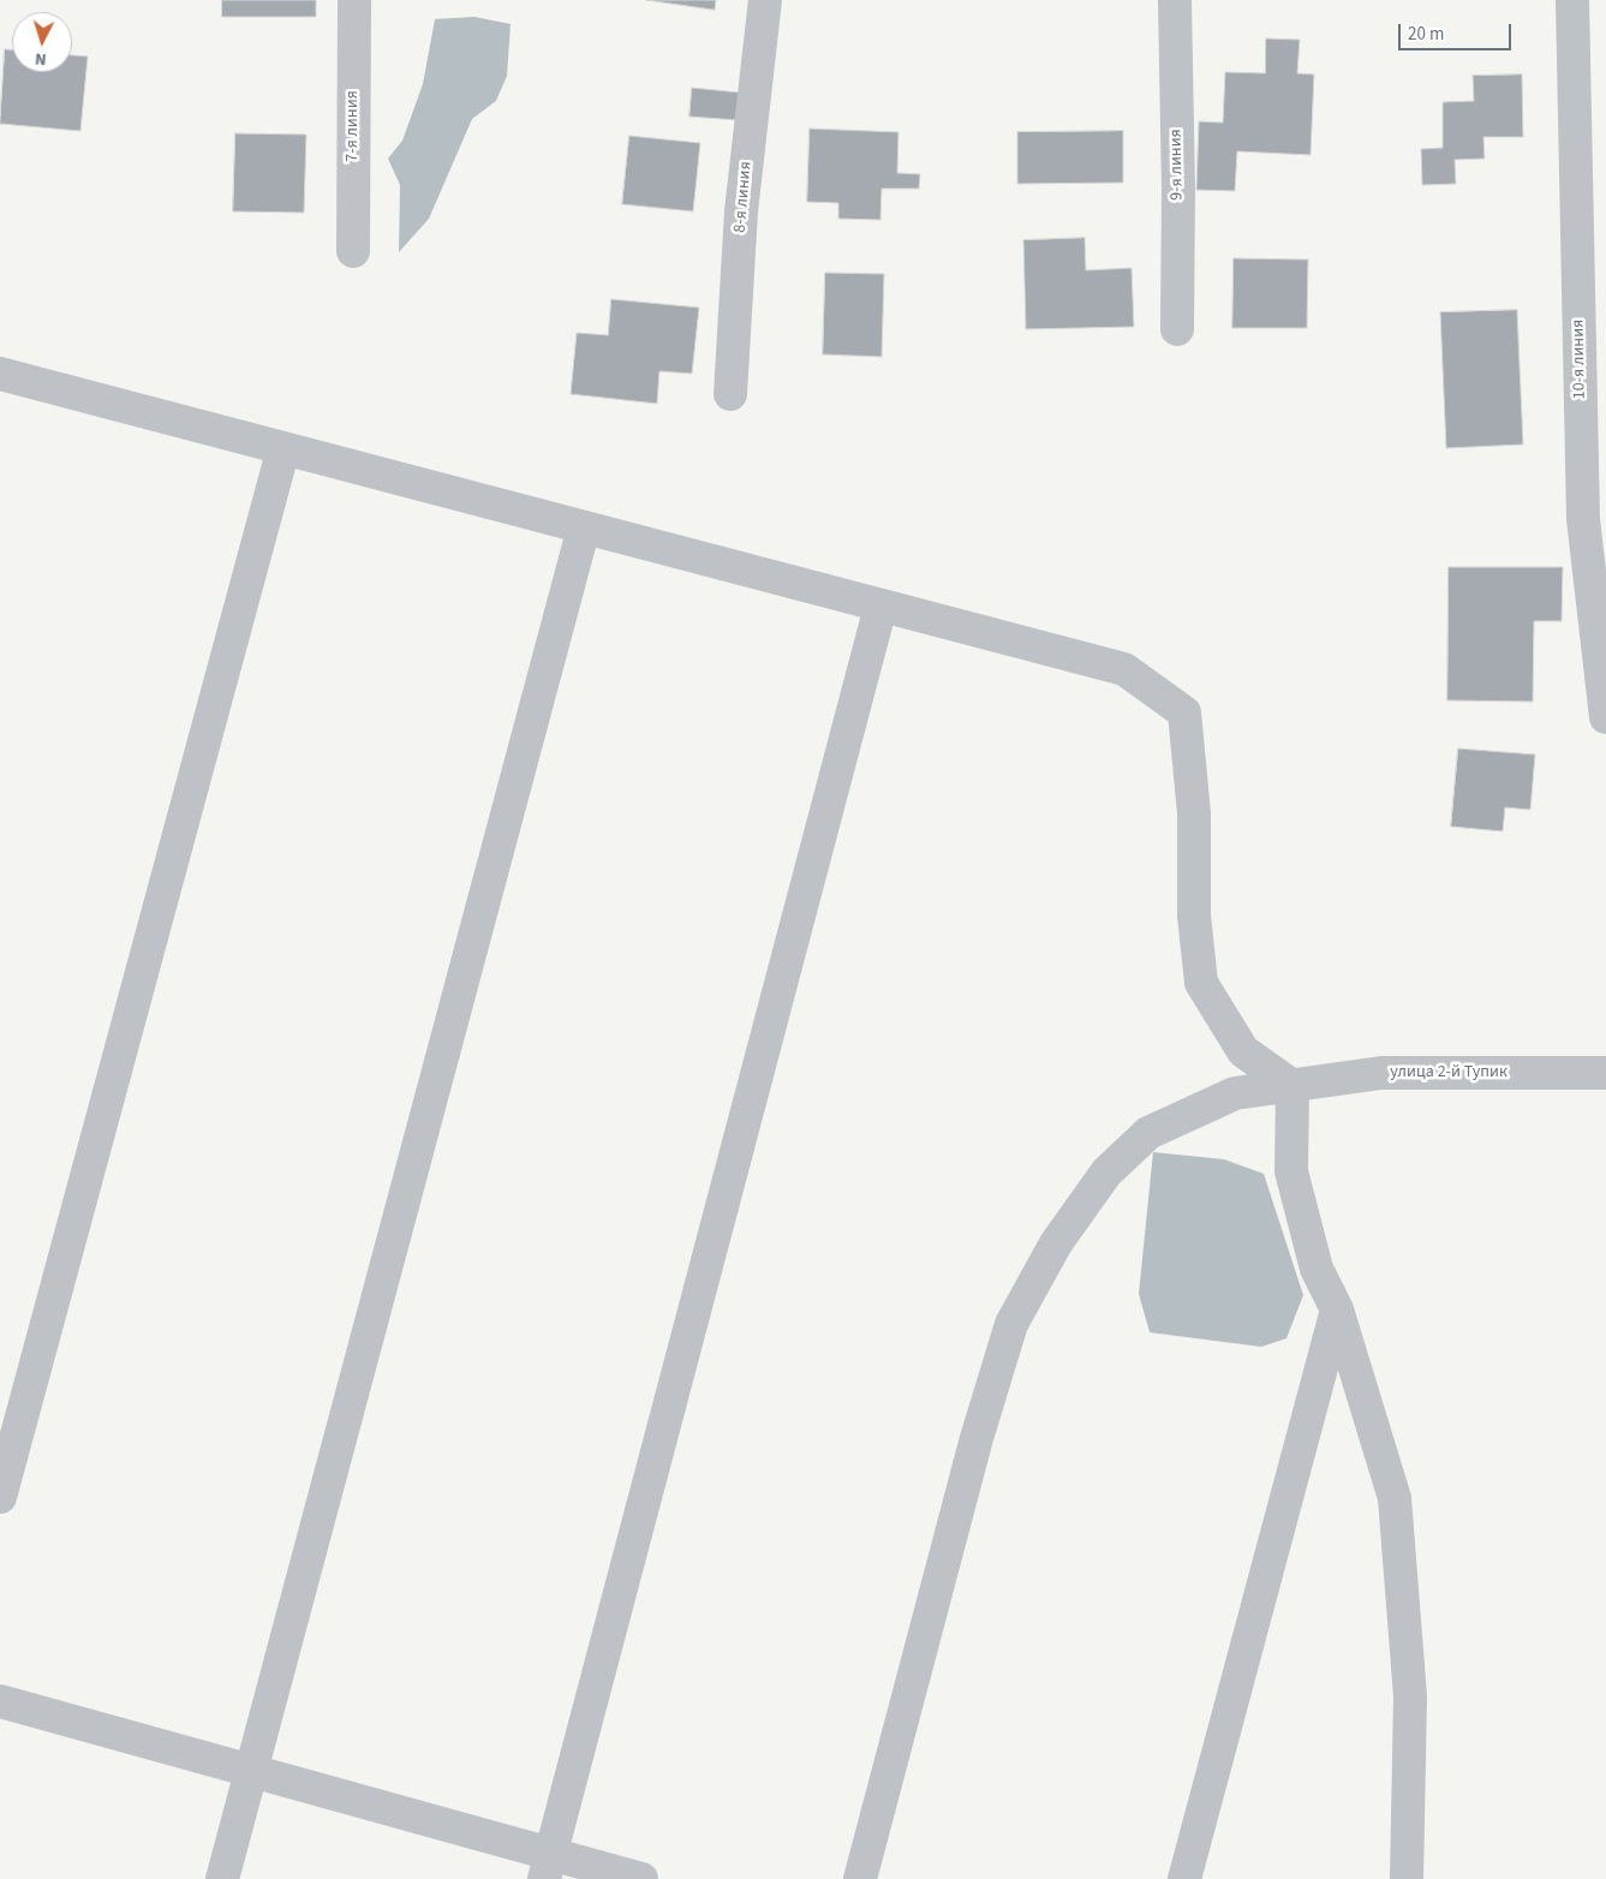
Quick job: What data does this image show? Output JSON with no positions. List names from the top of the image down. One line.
{"streets":{"street":["7-я линия","9-я линия","8-я линия","10-я линия","улица 2-й Тупик"]},"scale_bar":"20 m","north":"bottom"}
